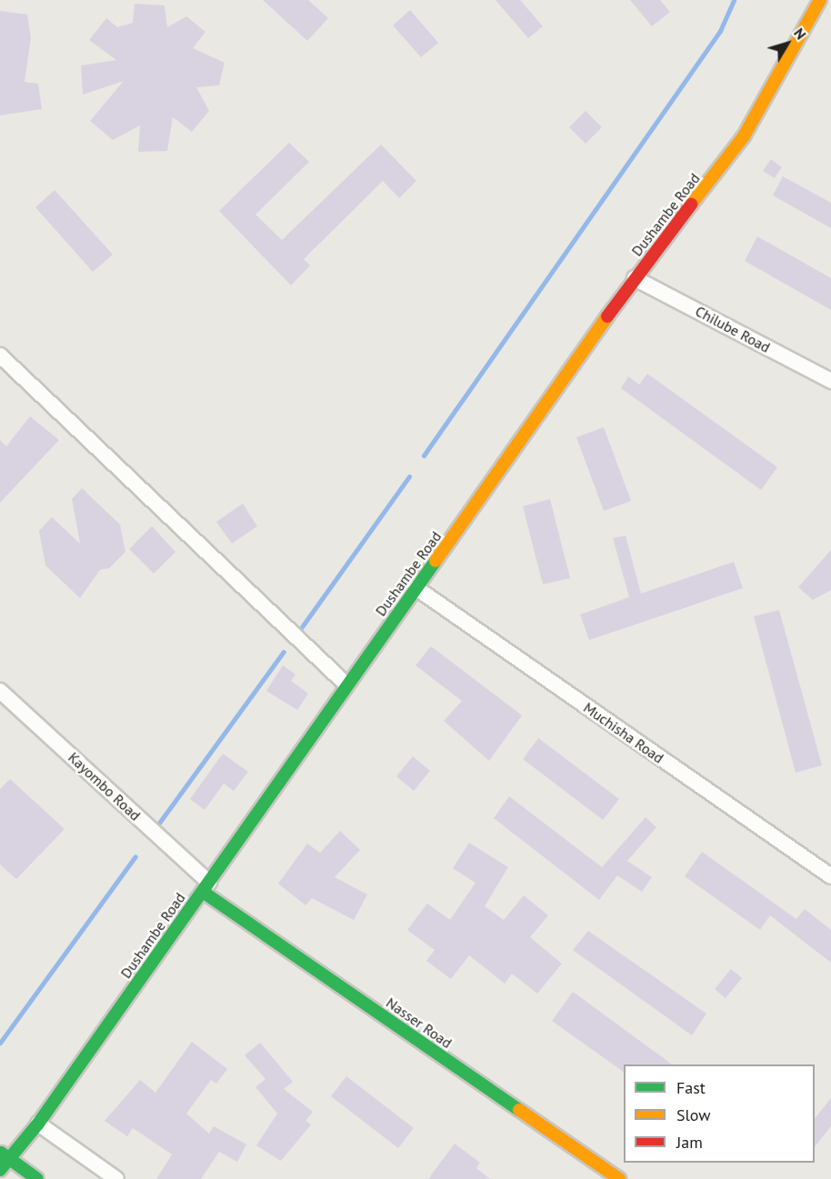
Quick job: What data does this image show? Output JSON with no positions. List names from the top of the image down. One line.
{"streets":{"street":["Dushambe Road","Chilube Road","Muchisha Road","Kayombo Road","Nasser Road"]},"crossings":[["Dushambe Road","Chilube Road"],["Dushambe Road","Muchisha Road"],["Dushambe Road","Kayombo Road"],["Dushambe Road","Nasser Road"],["Kayombo Road","Nasser Road"]],"legend":["Fast","Slow","Jam"],"north":"top right"}
